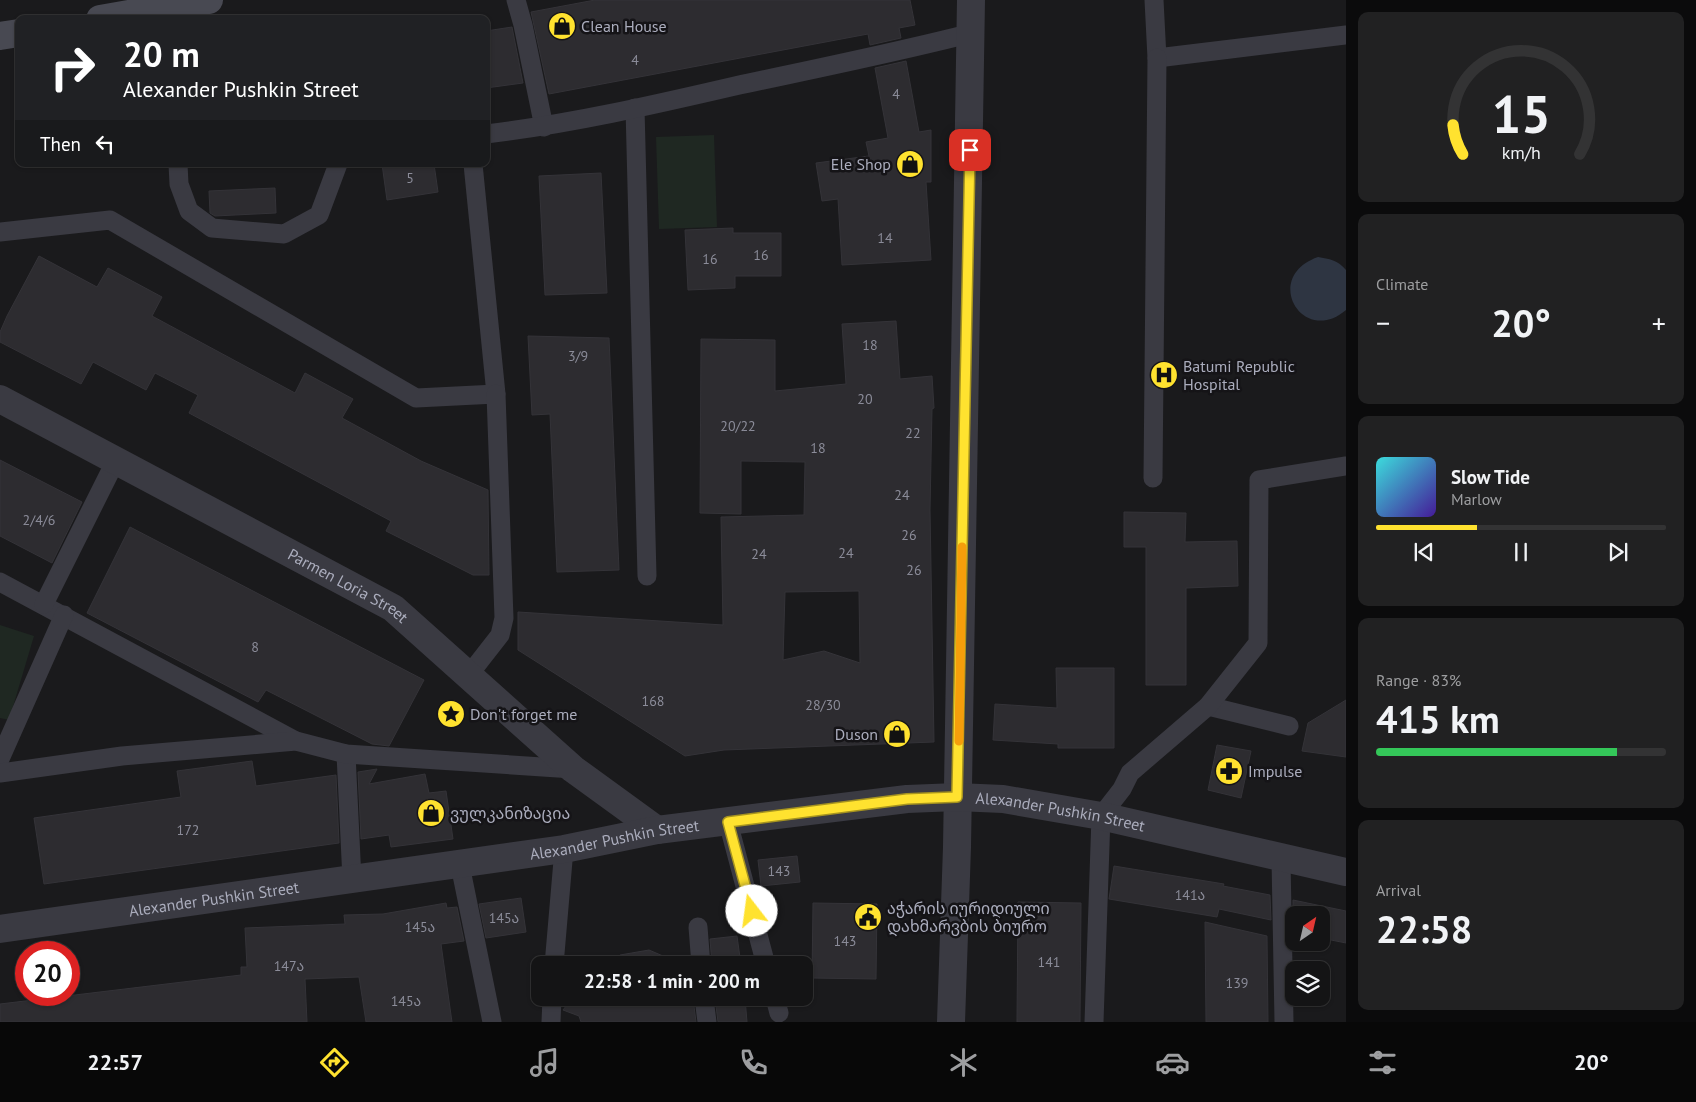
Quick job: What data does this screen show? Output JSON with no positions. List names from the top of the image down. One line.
{"streets":{"street":["Parmen Loria Street","Alexander Pushkin Street"]},"crossings":[["Parmen Loria Street","Alexander Pushkin Street"]],"places":{"shop":["Clean House","Ele Shop","Duson","ვულკანიზაცია"],"hospital":["Batumi Republic Hospital"],"place":["Don't forget me"],"pharmacy":["Impulse"],"public building":["აჭარის იურიდიული დახმარვბის ბიურო"]},"house_numbers":["4","4","5","14","16","16","18","3/9","20","20/22","22","18","24","2/4/6","26","24","24","26","8","168","28/30","172","143","141ა","145ა","145ა","143","141","147ა","139","145ა"],"north":"top right","page":{"turn":["20 m","Alexander Pushkin Street"],"then":"Then","tile":["Climate",["Range · 83%","415 km"],["Arrival","22:58"]],"heat":["−","20°","+"],"song":["Slow Tide","Marlow"],"limit":"20","trip":"22:58 · 1 min · 200 m","tabs":["22:57","20°"],"gauge":["15","km/h"]}}
